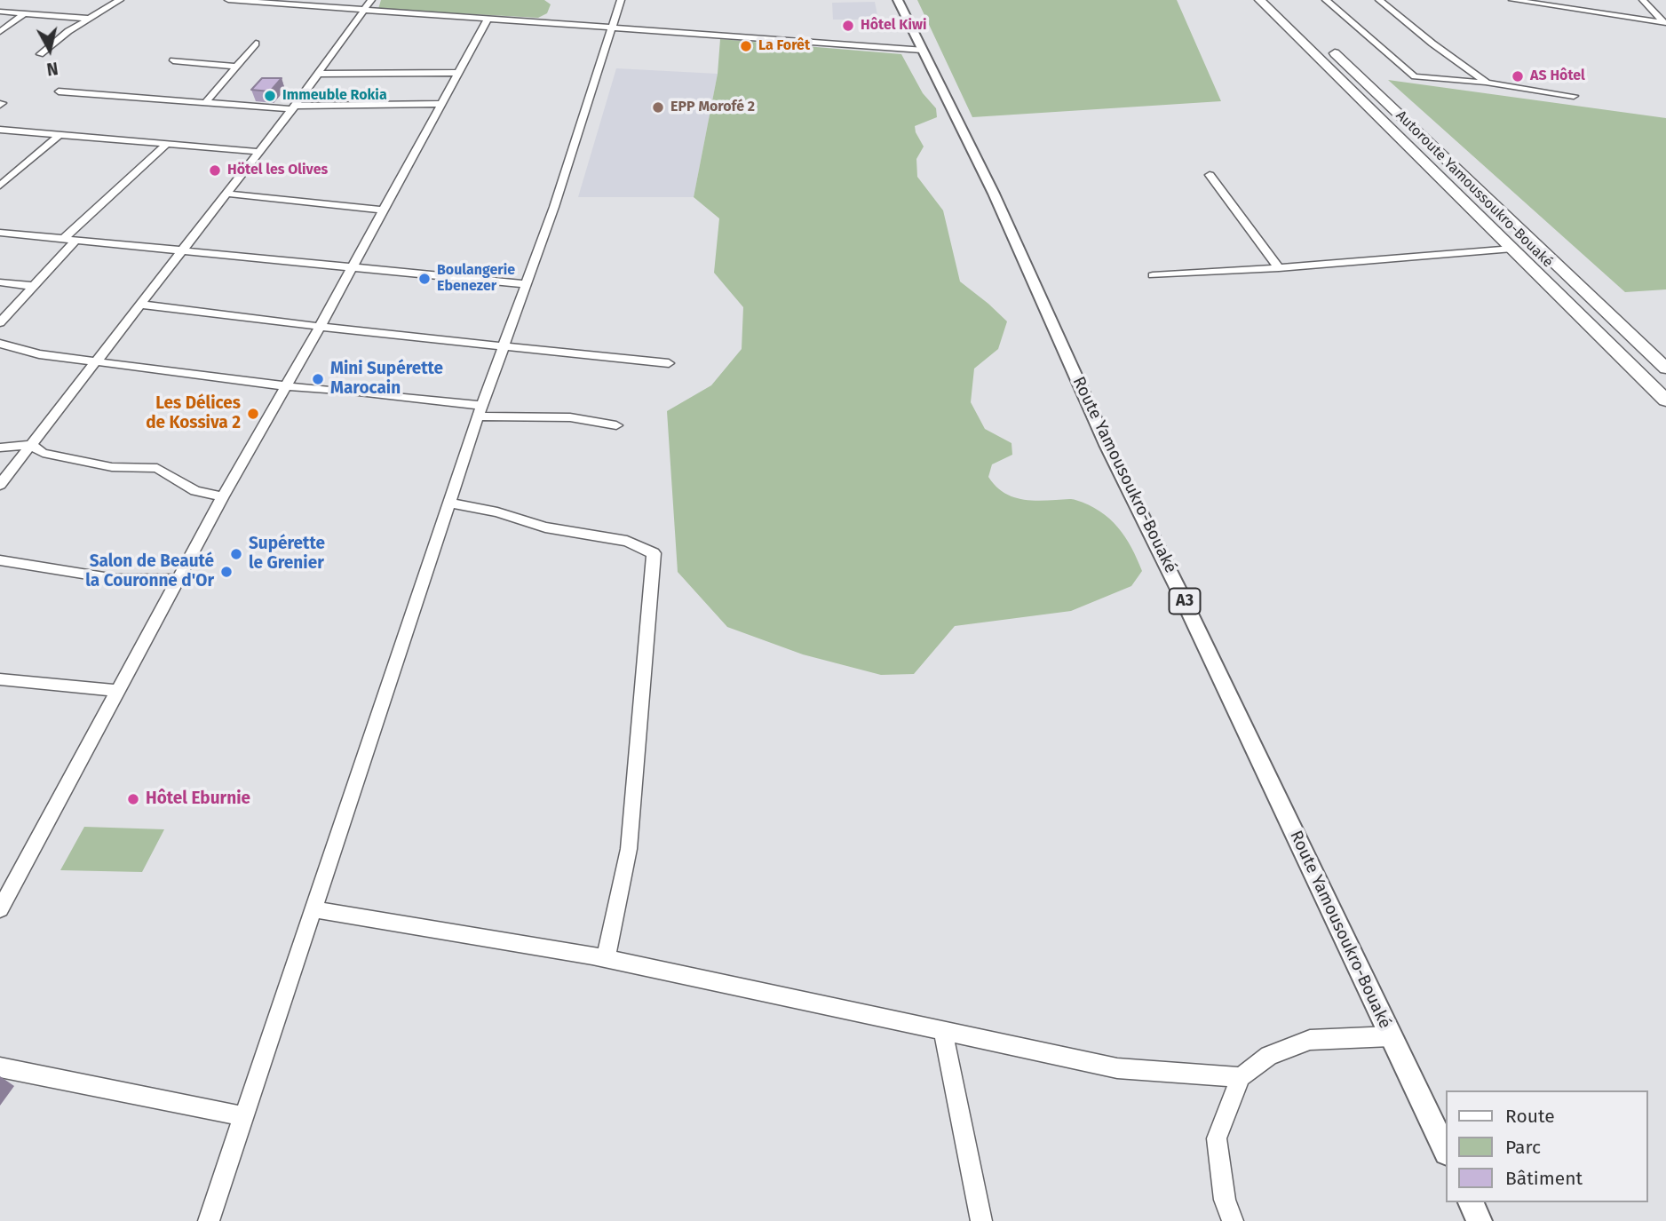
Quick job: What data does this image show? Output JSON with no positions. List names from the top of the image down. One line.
{"streets":{"highway":["Autoroute Yamoussoukro-Bouaké"],"main road":["Route Yamousoukro-Bouaké","A3"]},"places":["Hôtel Kiwi","La Forêt","AS Hôtel","Immeuble Rokia","EPP Morofé 2","Hötel les Olives","Boulangerie Ebenezer","Mini Supérette Marocain","Les Délices de Kossiva 2","Supérette le Grenier","Salon de Beauté la Couronne d'Or","Hôtel Eburnie"],"legend":["Route","Parc","Bâtiment"],"north":"bottom"}
